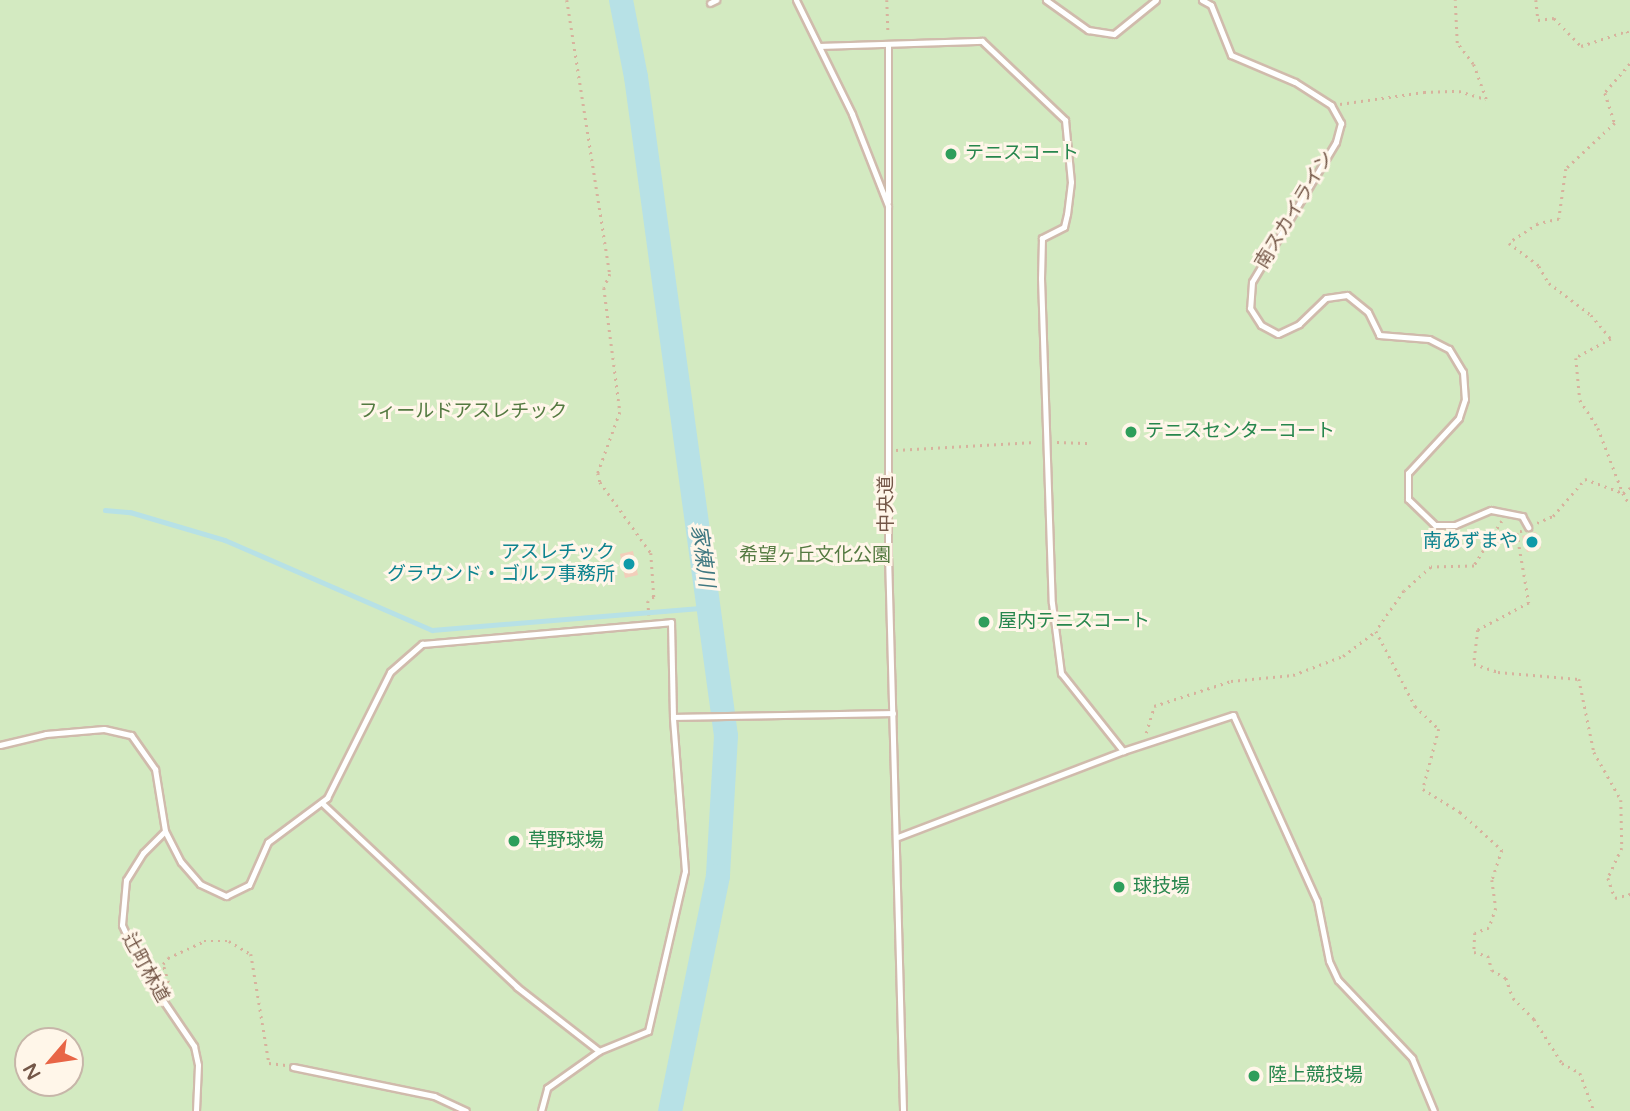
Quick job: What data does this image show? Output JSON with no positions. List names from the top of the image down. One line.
{"streets":{"lane":["南スカイライン","中央道","辻町林道"]},"water":["家棟川"],"parks":["フィールドアスレチック","希望ヶ丘文化公園"],"places":["テニスコート","テニスセンターコート","南あずまや","アスレチック グラウンド・ゴルフ事務所","屋内テニスコート","草野球場","球技場","陸上競技場"],"north":"bottom left"}
